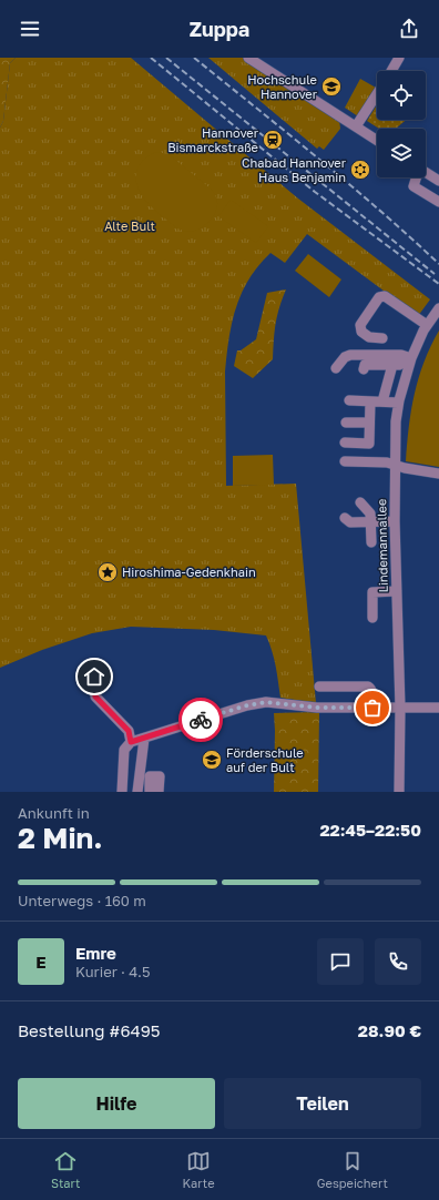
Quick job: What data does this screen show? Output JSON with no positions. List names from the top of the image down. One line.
{"streets":{"street":["Lindemannallee"]},"parks":["Alte Bult"],"places":{"school or university":["Hochschule Hannover","Förderschule auf der Bult"],"station":["Hannover Bismarckstraße"],"synagogue":["Chabad Hannover Haus Benjamin"],"place":["Hiroshima-Gedenkhain"]},"page":{"header":"Zuppa","heading":["2 Min.","Ankunft in","22:45–22:50"],"panel":["Emre","Kurier · 4.5","Bestellung #6495","28.90 €"],"bar":"Unterwegs · 160 m","round":"E","buttons":["Hilfe","Teilen"],"tabs":["Start","Karte","Gespeichert"]}}
